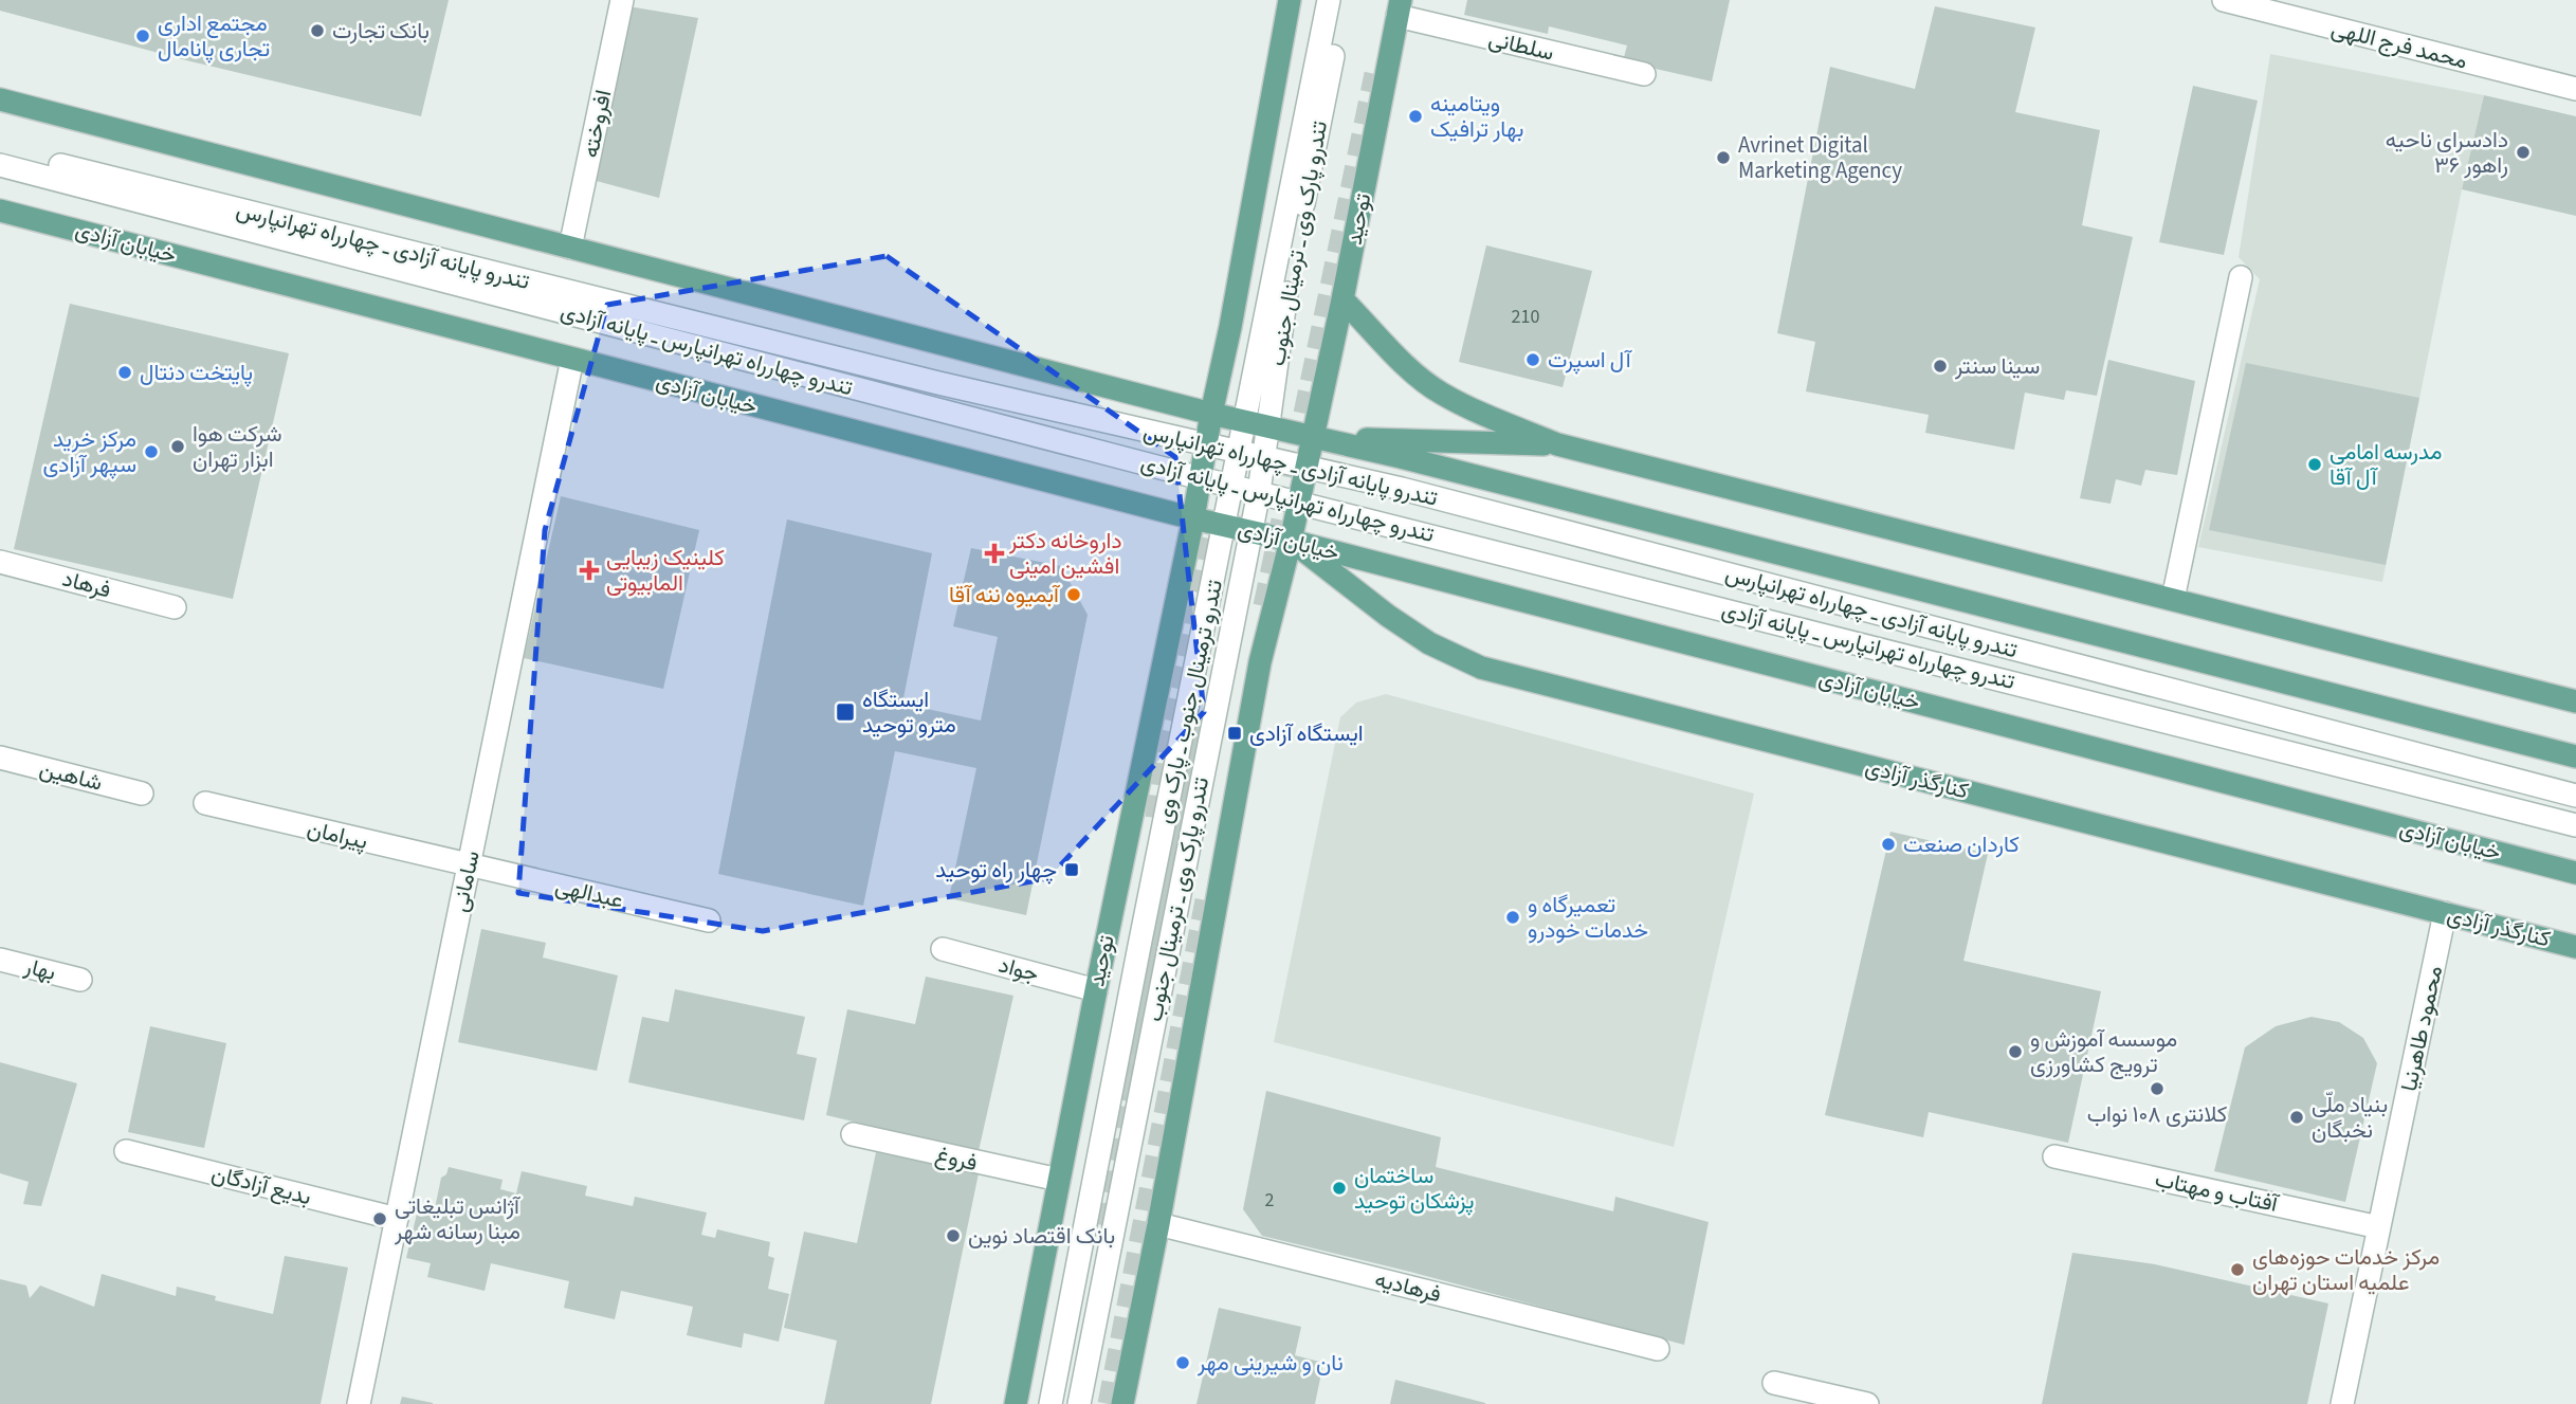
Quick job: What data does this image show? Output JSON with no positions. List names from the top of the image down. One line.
{"streets":{"main road":["توحید","خیابان آزادی","کنارگذر آزادی"],"street":["محمد فرج اللهی","سلطانی","افروخته","تندرو پارک وی ـ ترمینال جنوب","تندرو پایانه آزادی ـ چهارراه تهرانپارس","تندرو چهارراه تهرانپارس ـ پایانه آزادی","فرهاد","تندرو ترمینال جنوب ـ پارک وی","شاهین","پیرامان","سامانی","عبدالهی","بهار","جواد","محمود طاهرنیا","فروغ","بدیع آزادگان","آفتاب و مهتاب","فرهادیه"]},"crossings":[["سلطانی","توحید"],["توحید","خیابان آزادی"],["توحید","تندرو پایانه آزادی ـ چهارراه تهرانپارس"],["توحید","تندرو چهارراه تهرانپارس ـ پایانه آزادی"],["توحید","کنارگذر آزادی"],["توحید","جواد"],["توحید","فروغ"],["خیابان آزادی","تندرو پارک وی ـ ترمینال جنوب"],["خیابان آزادی","تندرو ترمینال جنوب ـ پارک وی"],["خیابان آزادی","کنارگذر آزادی"],["خیابان آزادی","سامانی"],["تندرو پارک وی ـ ترمینال جنوب","تندرو پایانه آزادی ـ چهارراه تهرانپارس"],["تندرو پارک وی ـ ترمینال جنوب","تندرو چهارراه تهرانپارس ـ پایانه آزادی"],["تندرو پایانه آزادی ـ چهارراه تهرانپارس","تندرو ترمینال جنوب ـ پارک وی"],["تندرو چهارراه تهرانپارس ـ پایانه آزادی","تندرو ترمینال جنوب ـ پارک وی"],["کنارگذر آزادی","محمود طاهرنیا"],["پیرامان","سامانی"],["پیرامان","عبدالهی"],["سامانی","عبدالهی"],["سامانی","بدیع آزادگان"],["محمود طاهرنیا","آفتاب و مهتاب"]],"places":{"other":["بانک تجارت","مجتمع اداری تجاری پانامال","ویتامینه بهار ترافیک","دادسرای ناحیه ۳۶ راهور","Avrinet Digital Marketing Agency","آل اسپرت","سینا سنتر","پایتخت دنتال","شرکت هوا ابزار تهران","مرکز خرید سپهر آزادی","مدرسه امامی آل آقا","آبمیوه ننه آقا","کاردان صنعت","تعمیرگاه و خدمات خودرو","موسسه آموزش و ترویج کشاورزی","کلانتری ۱۰۸ نواب","بنیاد ملّی نخبگان","ساختمان پزشکان توحید","آژانس تبلیغاتی مبنا رسانه شهر","بانک اقتصاد نوین","مرکز خدمات حوزه‌های علمیه استان تهران","نان و شیرینی مهر"],"health":["داروخانه دکتر افشین امینی","کلینیک زیبایی المابیوتی"],"transit":["ایستگاه مترو توحید","ایستگاه آزادی","چهار راه توحید"]},"house_numbers":["210","2"]}
